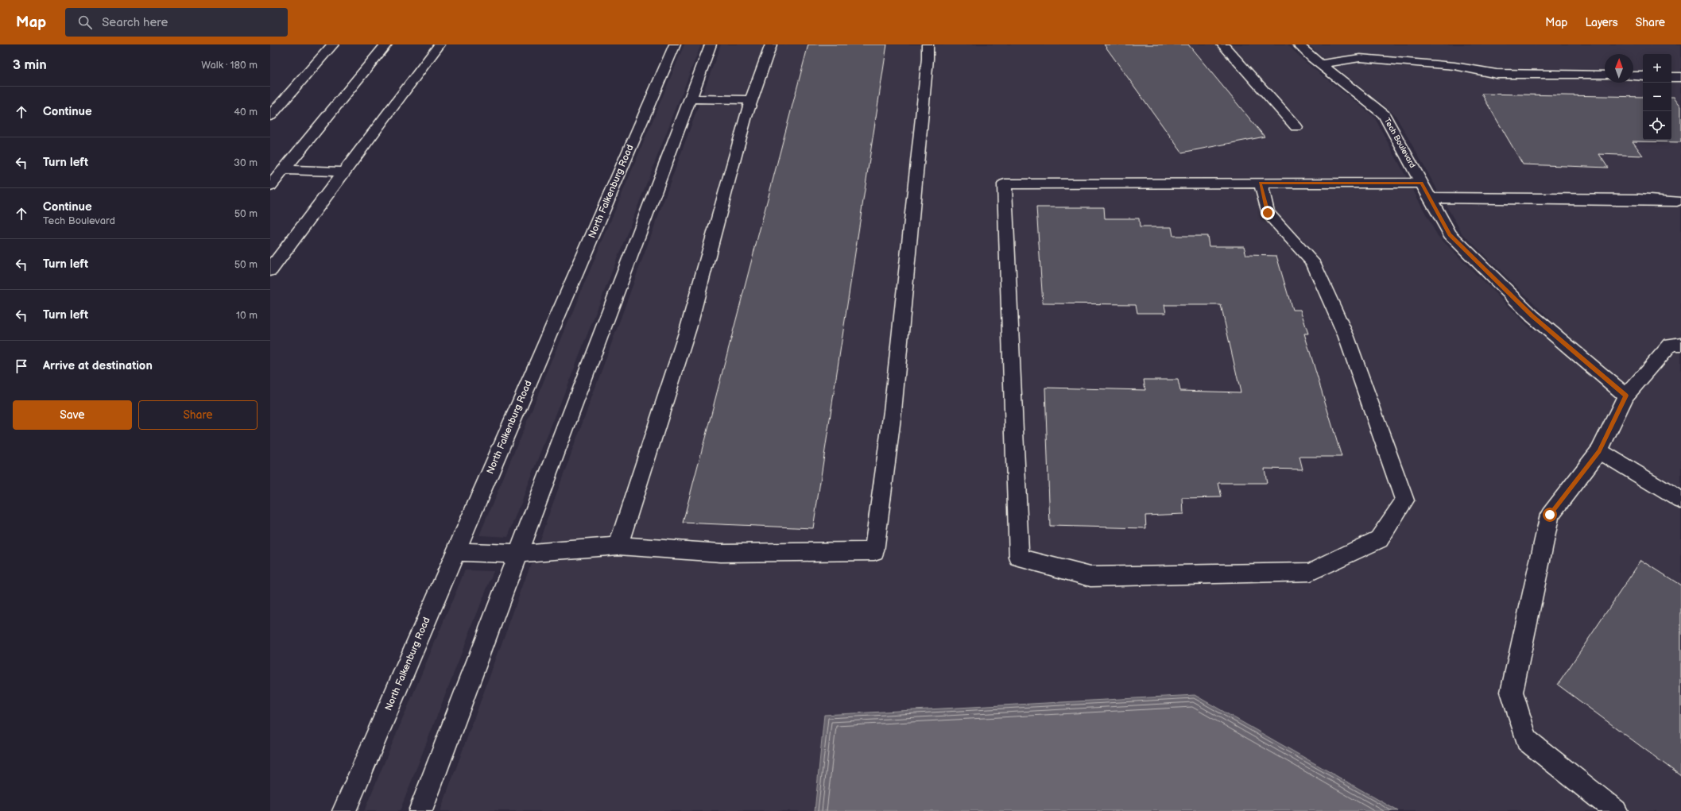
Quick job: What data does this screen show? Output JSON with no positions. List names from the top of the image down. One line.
{"streets":{"street":["Tech Boulevard","North Falkenburg Road"]},"north":"top","page":{"header":"Map","search":"Search here","nav":["Map","Layers","Share"],"heading":["3 min","Walk · 180 m"],"map_buttons":["+","−"],"list":[["Continue","40 m"],["Turn left","30 m"],["Continue","Tech Boulevard","50 m"],["Turn left","50 m"],["Turn left","10 m"],"Arrive at destination"],"buttons":["Save","Share"]}}
